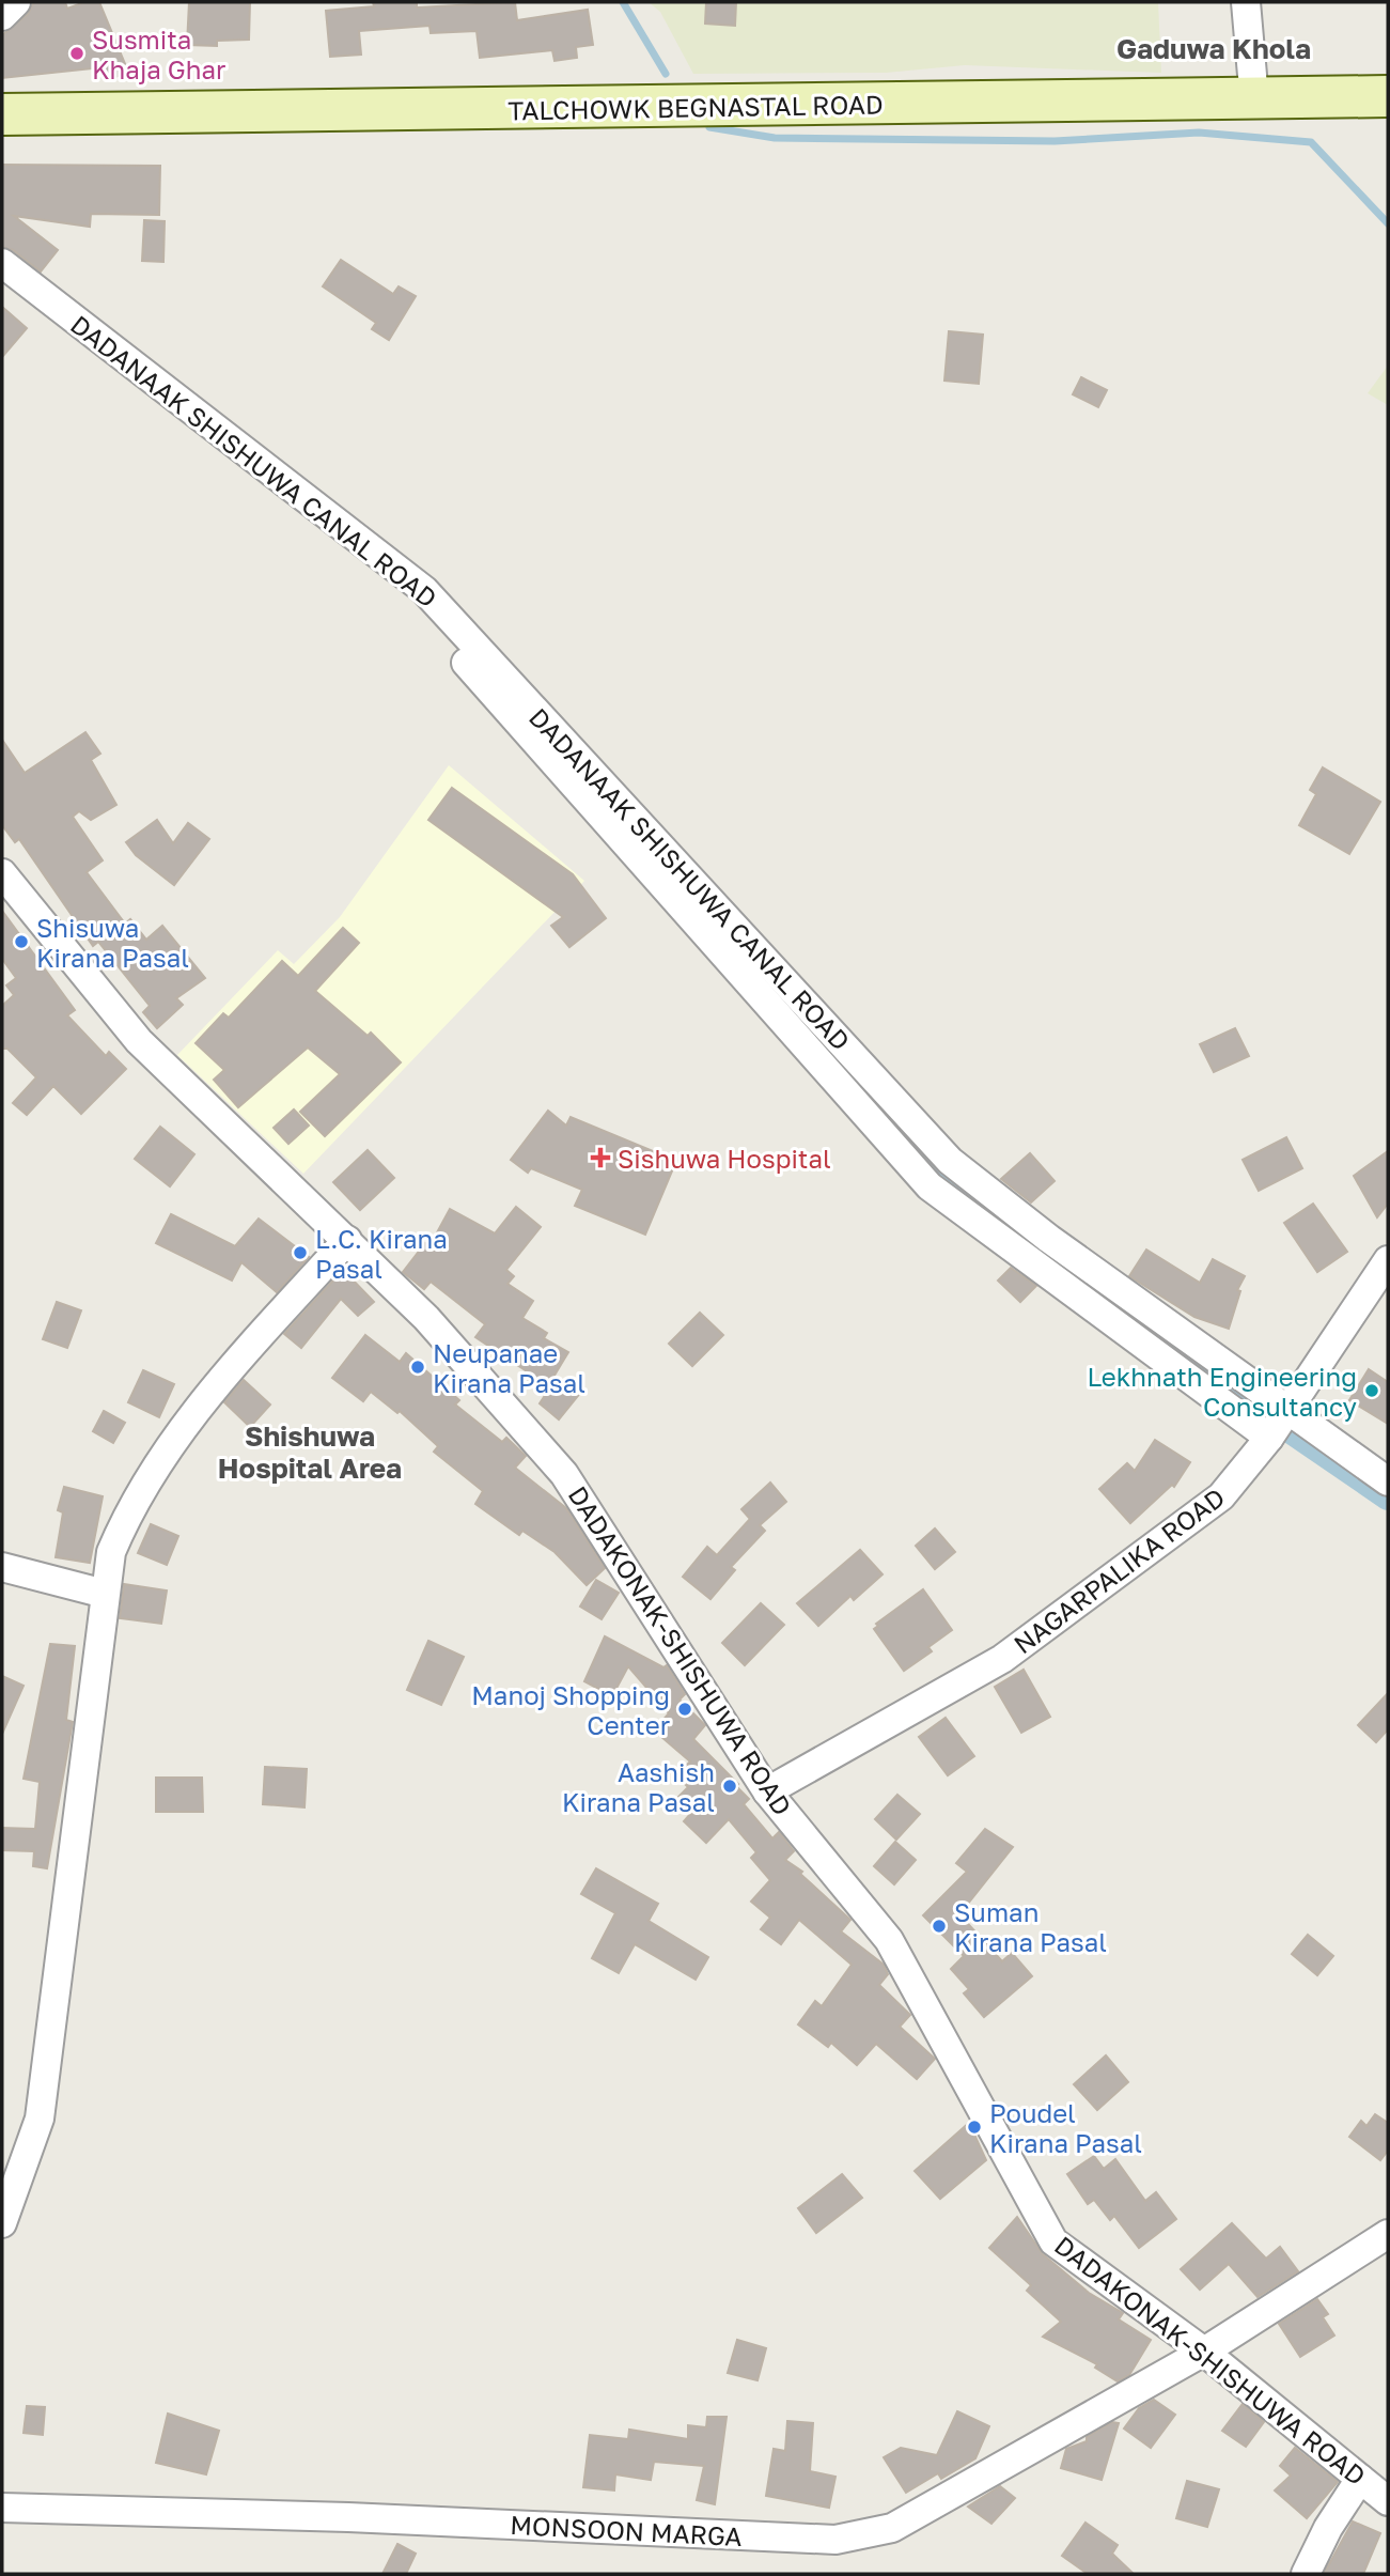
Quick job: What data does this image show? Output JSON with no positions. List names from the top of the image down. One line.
{"streets":{"main road":["TALCHOWK BEGNASTAL ROAD"],"street":["DADANAAK SHISHUWA CANAL ROAD","NAGARPALIKA ROAD","DADAKONAK-SHISHUWA ROAD","MONSOON MARGA"]},"crossings":[["DADANAAK SHISHUWA CANAL ROAD","NAGARPALIKA ROAD"],["NAGARPALIKA ROAD","DADAKONAK-SHISHUWA ROAD"],["DADAKONAK-SHISHUWA ROAD","MONSOON MARGA"]],"districts":["Gaduwa Khola","Shishuwa Hospital Area"],"places":{"other":["Susmita Khaja Ghar","Shisuwa Kirana Pasal","L.C. Kirana Pasal","Neupanae Kirana Pasal","Lekhnath Engineering Consultancy","Manoj Shopping Center","Aashish Kirana Pasal","Suman Kirana Pasal","Poudel Kirana Pasal"],"health":["Sishuwa Hospital"]}}
